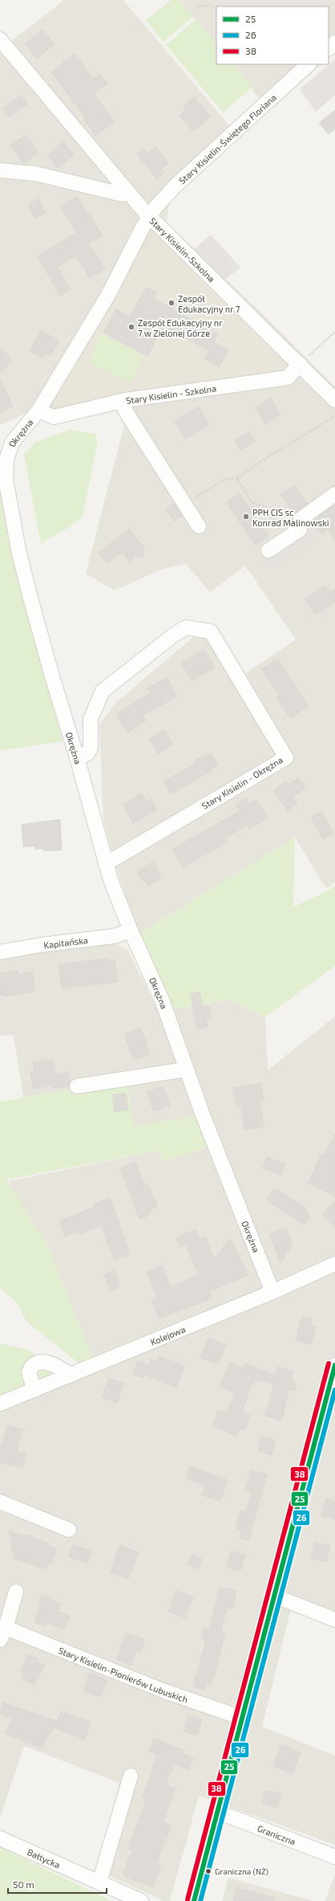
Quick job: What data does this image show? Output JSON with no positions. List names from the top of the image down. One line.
{"streets":{"street":["Stary Kisielin-Świętego Floriana","Stary Kisielin-Szkolna","Stary Kisielin - Szkolna","Okrężna","Stary Kisielin - Okrężna","Kapitańska","Kolejowa","Stary Kisielin-Pionierów Lubuskich","Graniczna","Bałtycka"]},"crossings":[["Stary Kisielin-Świętego Floriana","Stary Kisielin-Szkolna"],["Stary Kisielin-Świętego Floriana","Okrężna"],["Stary Kisielin-Szkolna","Stary Kisielin - Szkolna"],["Stary Kisielin-Szkolna","Okrężna"],["Stary Kisielin - Szkolna","Okrężna"],["Okrężna","Stary Kisielin - Okrężna"],["Okrężna","Kapitańska"],["Okrężna","Kolejowa"]],"places":["Zespół Edukacyjny nr 7","Zespół Edukacyjny nr 7 w Zielonej Górze","PPH CIS sc Konrad Malinowski","Graniczna (NŻ)"],"lines":["transit line 38","transit line 25","transit line 26"],"legend":["25","26","38"],"scale_bar":"50 m"}
